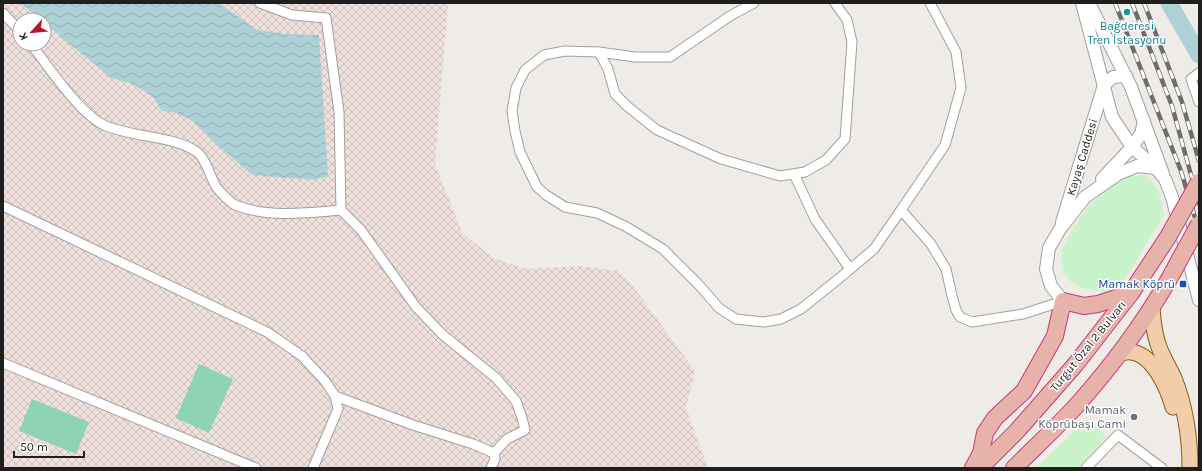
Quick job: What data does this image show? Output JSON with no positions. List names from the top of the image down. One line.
{"streets":{"highway":["Turgut Özal 2 Bulvarı"],"street":["Kayaş Caddesi"]},"places":{"other":["Bağderesi Tren İstasyonu","Mamak Köprübaşı Cami"],"transit":["Mamak Köprü"]},"scale_bar":"50 m","north":"bottom left"}
